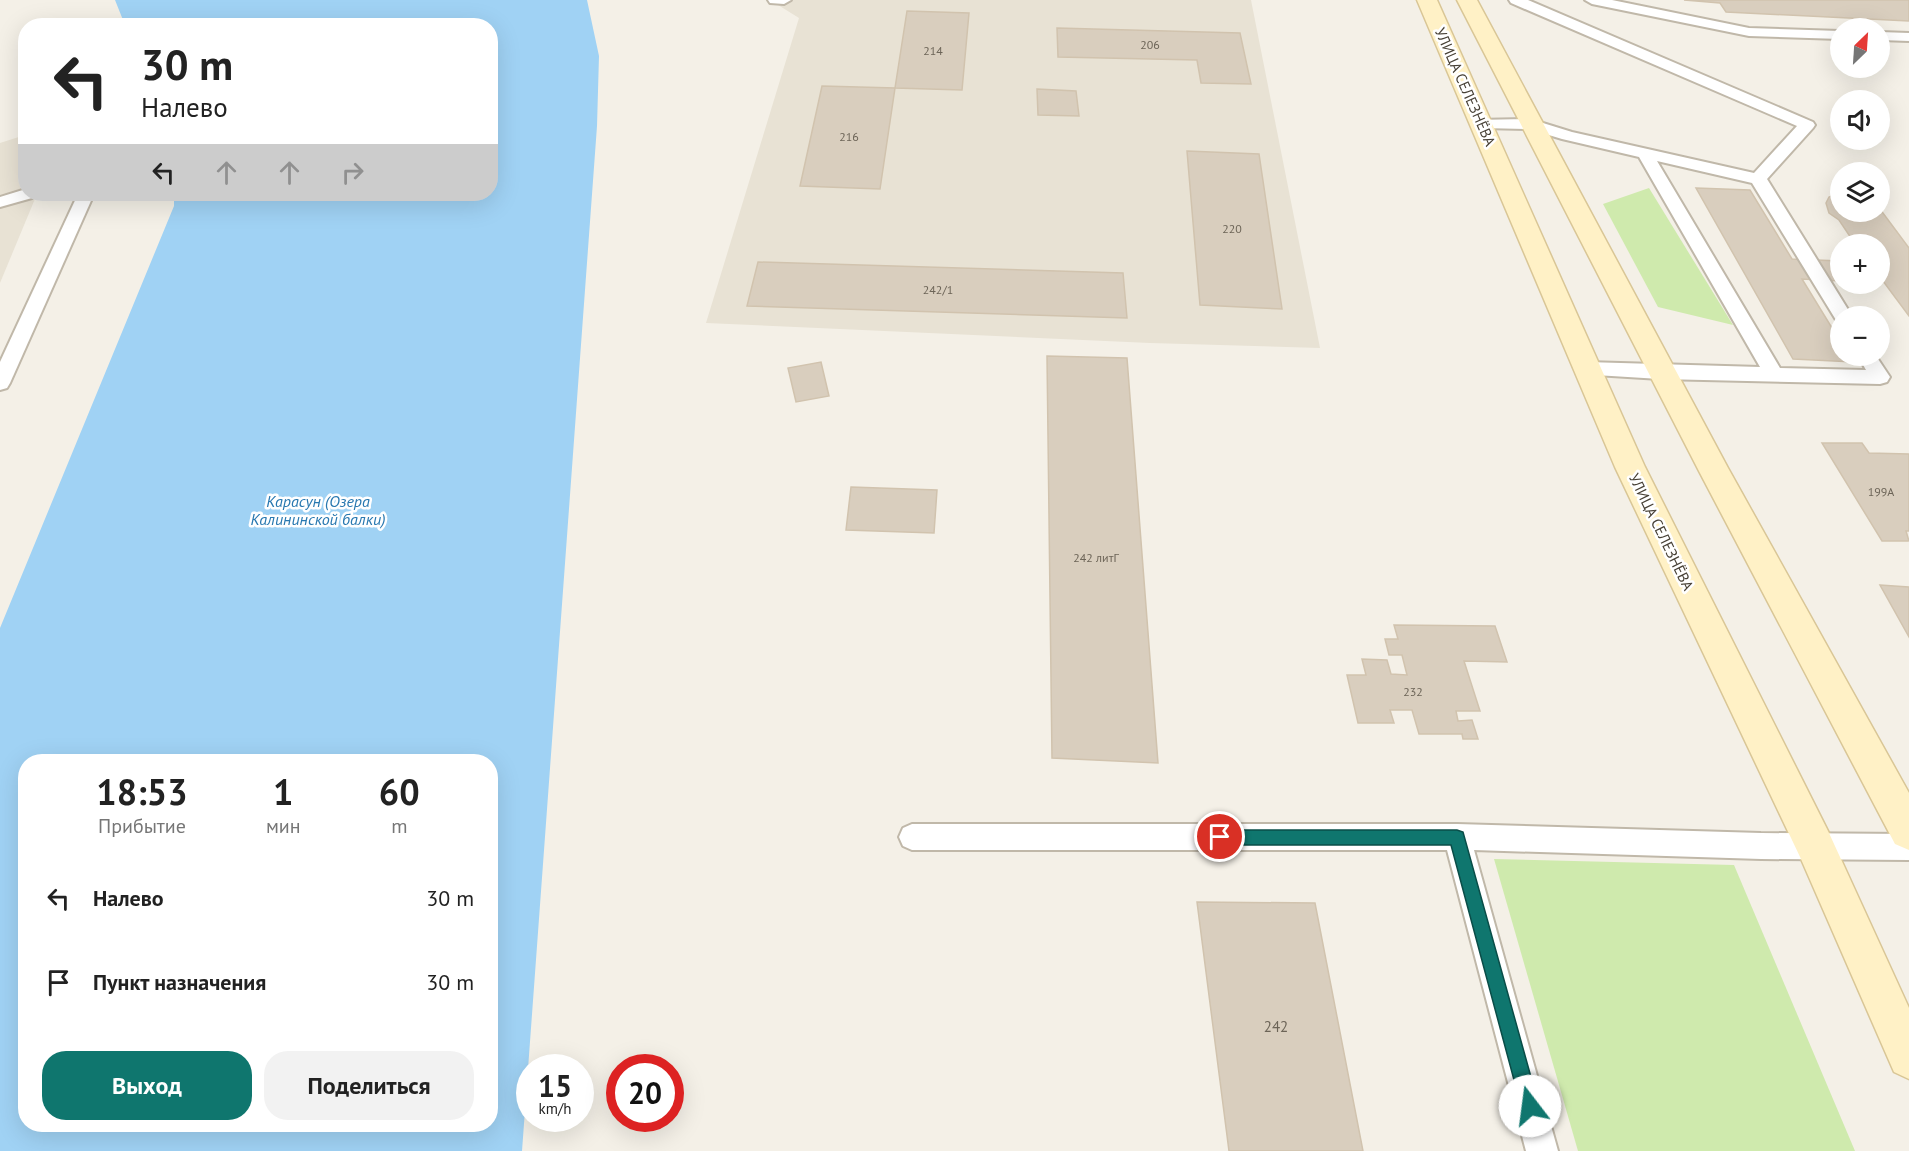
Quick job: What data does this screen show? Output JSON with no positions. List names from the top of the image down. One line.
{"streets":{"main road":["УЛИЦА СЕЛЕЗНЁВА"]},"water":["Карасун (Озера Калининской балки)"],"house_numbers":["206","214","216","220","242/1","199А","242 литГ","232","242"],"north":"top right","page":{"map_buttons":["+","−"],"turn":["30 m","Налево"],"eta":["18:53","Прибытие","1","мин","60","m"],"list":[{"name":"Налево","value":"30 m"},{"name":"Пункт назначения","value":"30 m"}],"buttons":["Выход","Поделиться"],"speed":"15 km/h","limit":"20"}}
